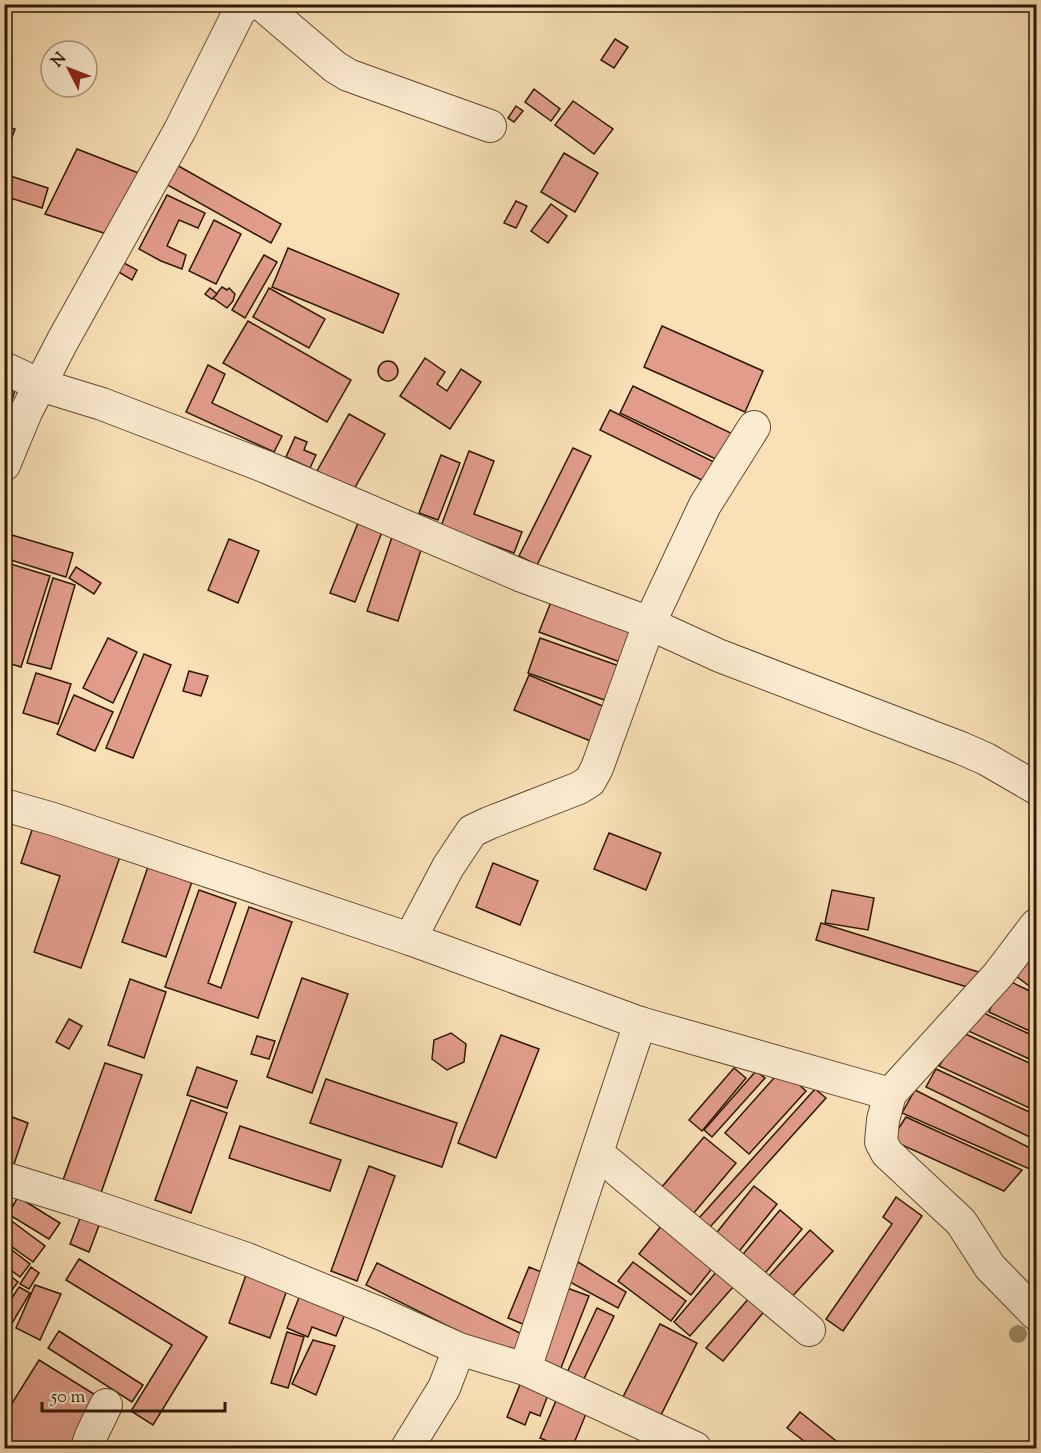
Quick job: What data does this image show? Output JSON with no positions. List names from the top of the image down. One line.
{"scale_bar":"50 m","north":"top left"}
